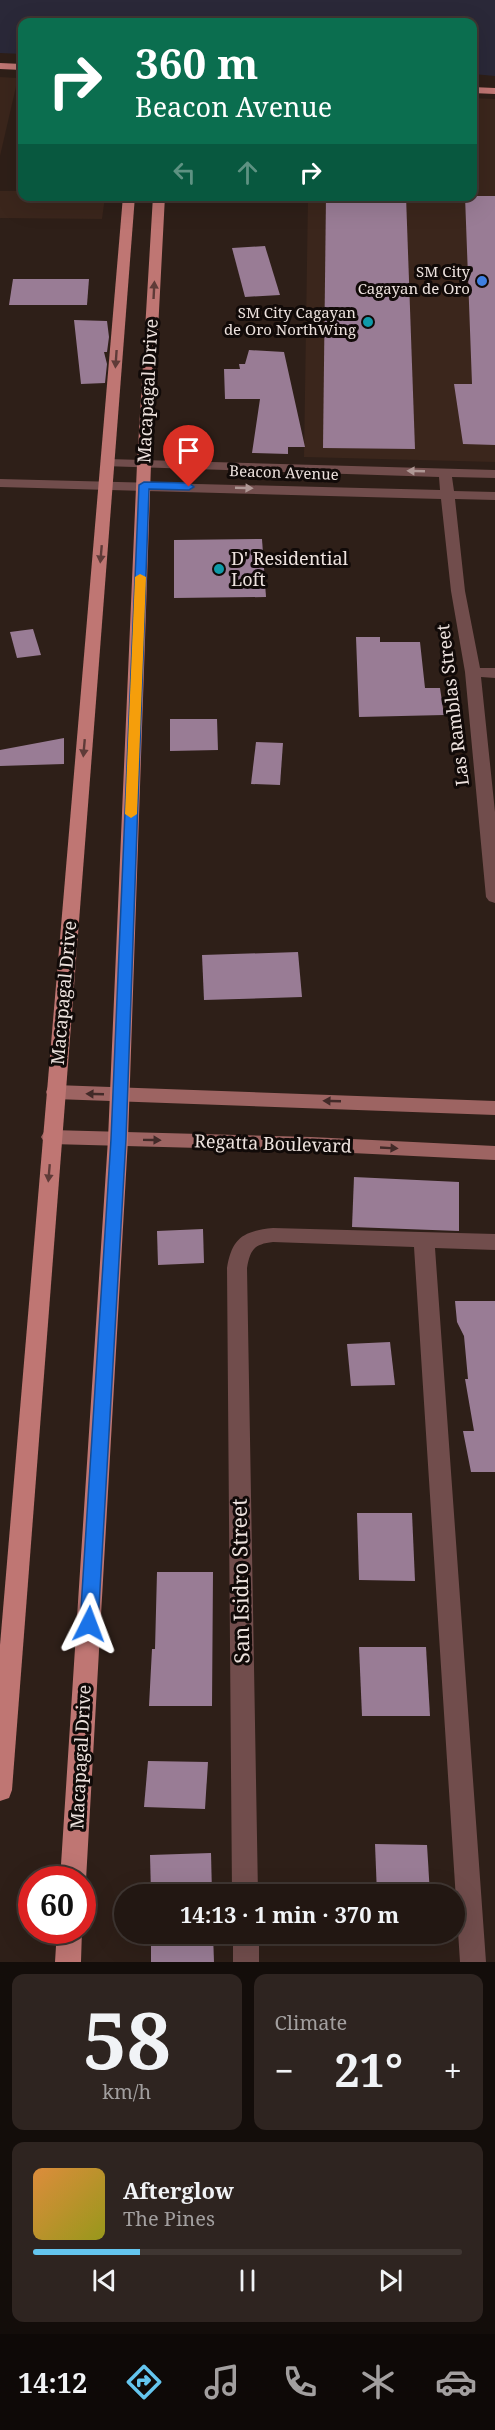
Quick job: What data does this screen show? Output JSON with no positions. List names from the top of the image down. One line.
{"streets":{"main road":["Macapagal Drive"],"street":["Beacon Avenue","Las Ramblas Street","Regatta Boulevard","San Isidro Street"]},"crossings":[["Macapagal Drive","Beacon Avenue"],["Macapagal Drive","Regatta Boulevard"],["Beacon Avenue","Las Ramblas Street"]],"places":["SM City Cagayan de Oro","SM City Cagayan de Oro NorthWing","D' Residential Loft"],"page":{"turn":["360 m","Beacon Avenue"],"limit":"60","trip":"14:13 · 1 min · 370 m","tile":[["58","km/h"],"Climate"],"heat":["−","21°","+"],"song":["Afterglow","The Pines"],"tabs":"14:12"}}
